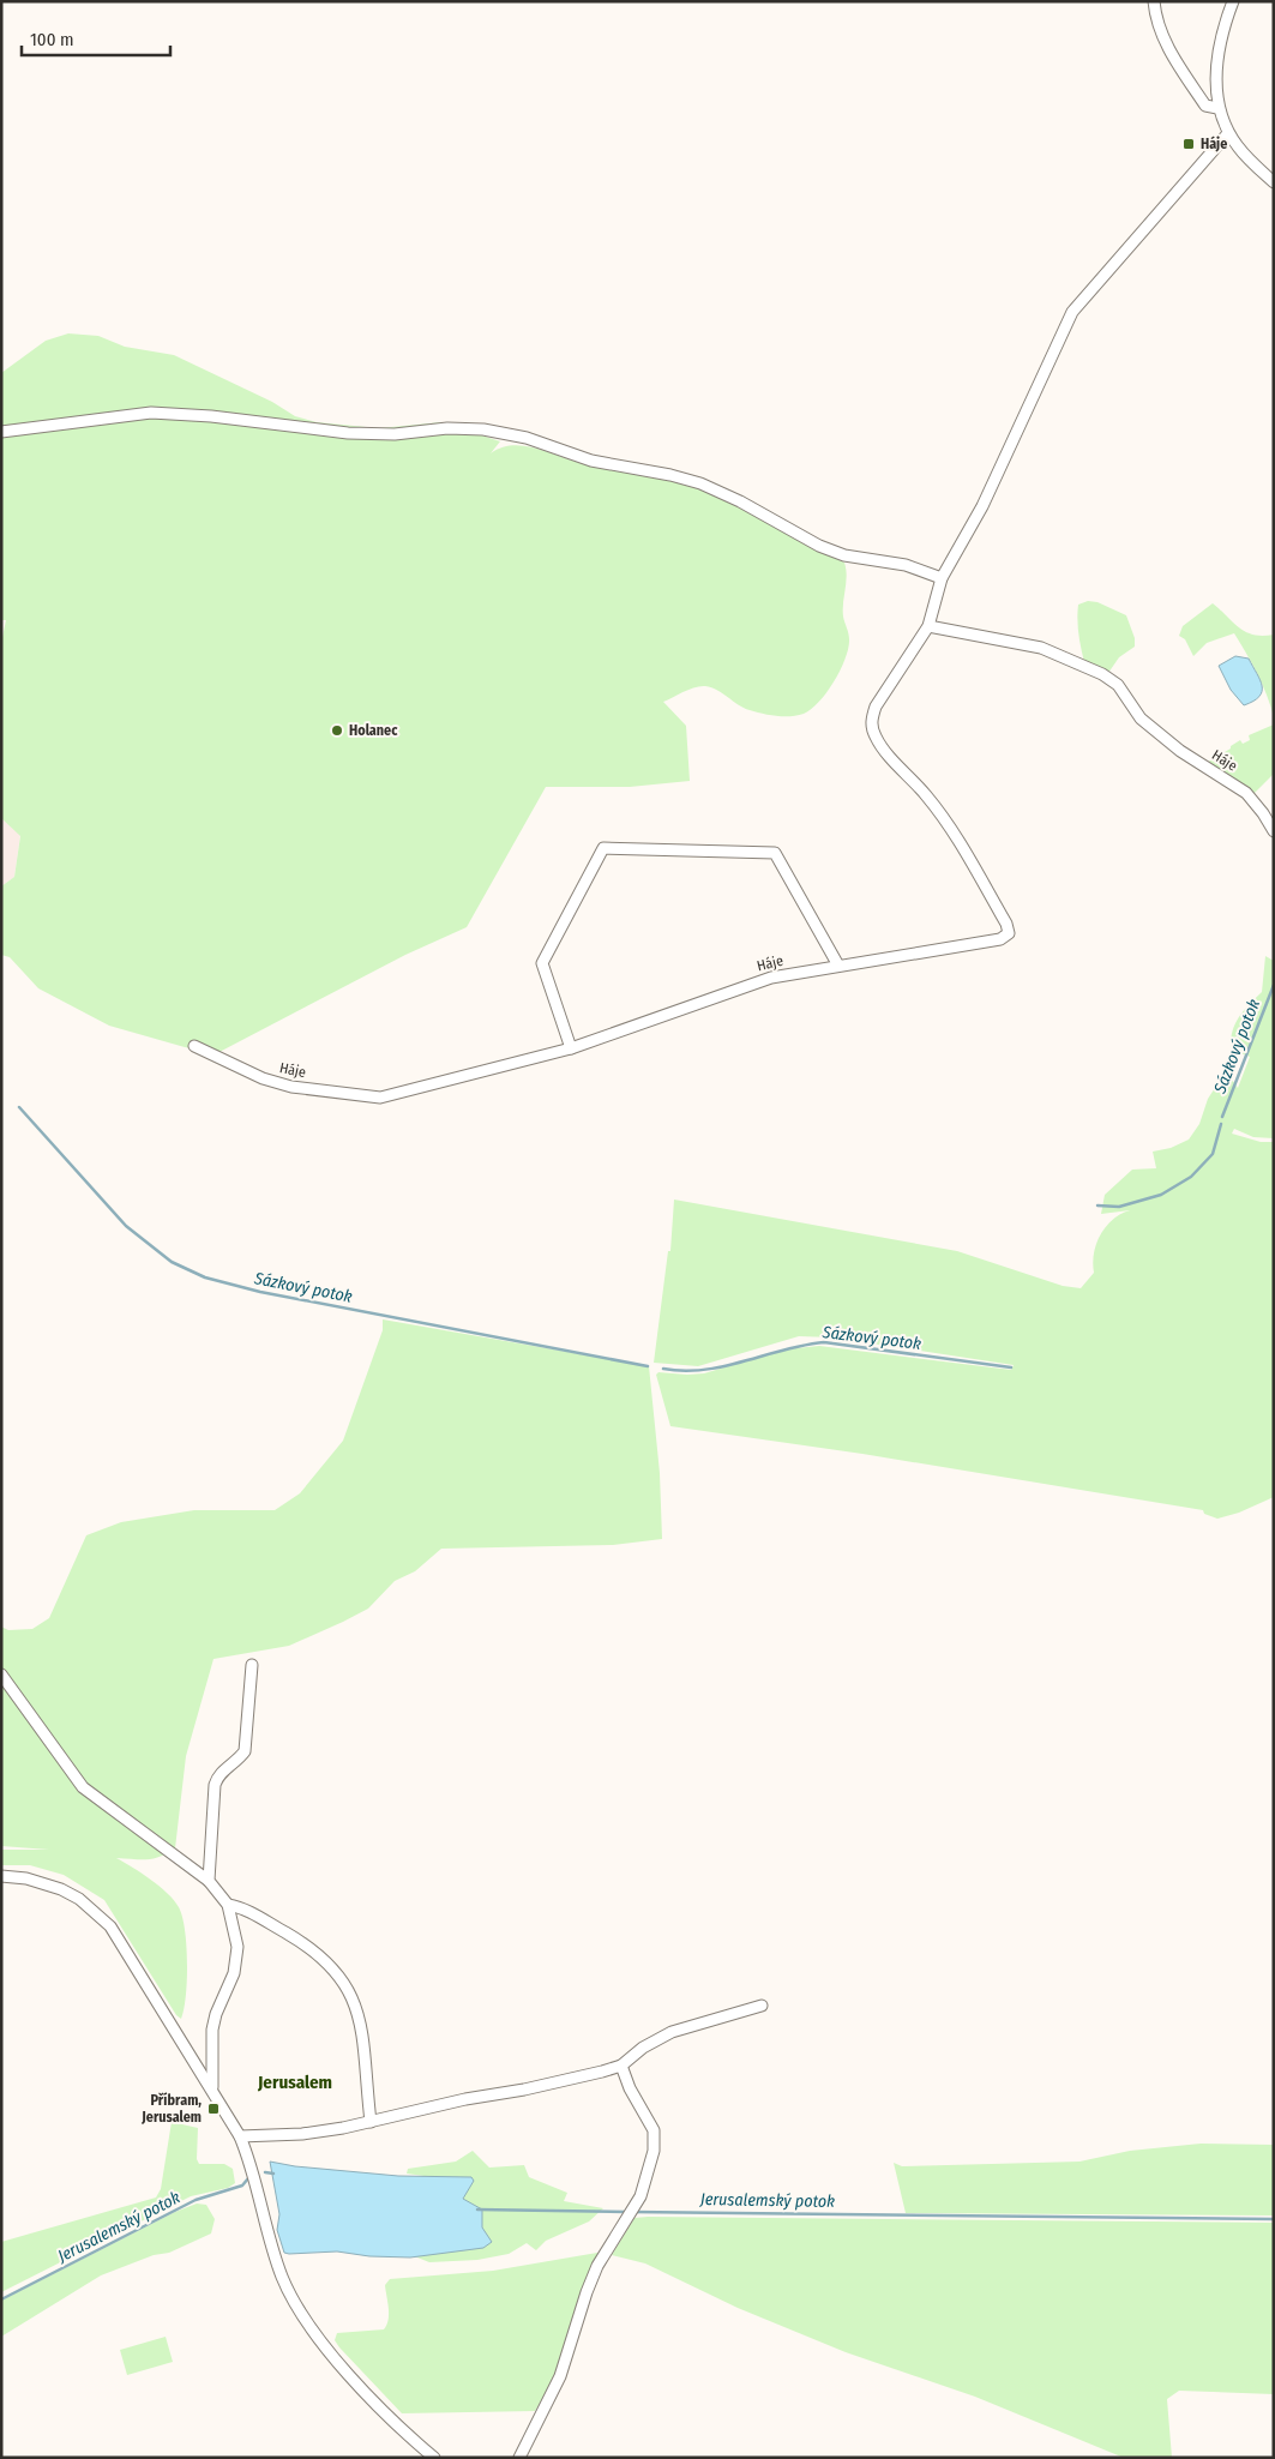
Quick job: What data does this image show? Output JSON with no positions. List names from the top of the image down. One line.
{"streets":{"street":["Háje"]},"districts":["Jerusalem"],"water":["Sázkový potok","Jerusalemský potok"],"places":{"transit":["Háje","Příbram, Jerusalem"],"other":["Holanec"]},"scale_bar":"100 m"}
